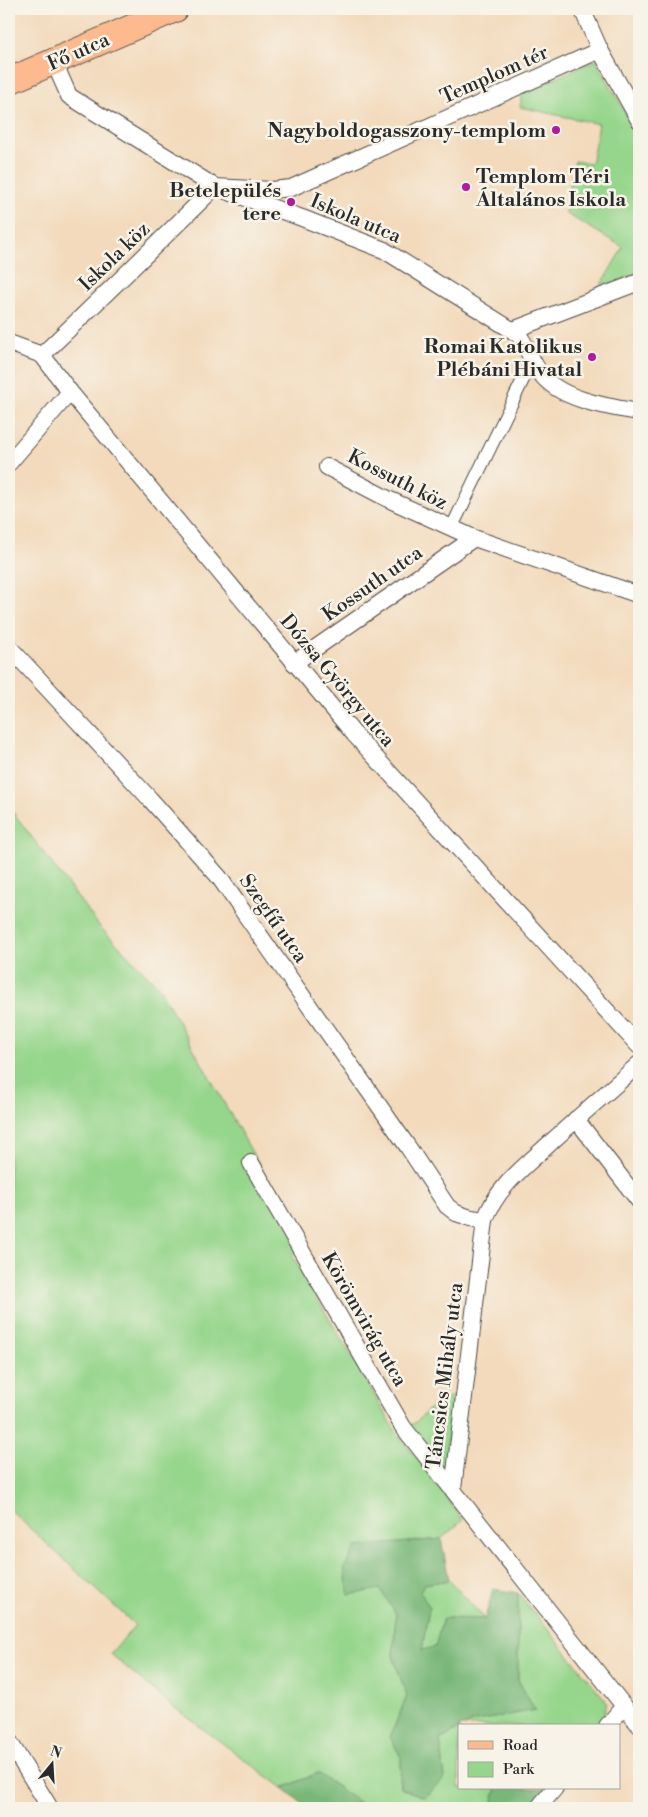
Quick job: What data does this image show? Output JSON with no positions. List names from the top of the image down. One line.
{"streets":{"main road":["Fő utca"],"street":["Templom tér","Iskola utca","Iskola köz","Kossuth köz","Kossuth utca","Dózsa György utca","Szegfű utca","Körömvirág utca","Táncsics Mihály utca"]},"crossings":[["Fő utca","Iskola utca"],["Templom tér","Iskola utca"],["Templom tér","Iskola köz"],["Iskola utca","Iskola köz"],["Iskola köz","Dózsa György utca"],["Kossuth utca","Dózsa György utca"],["Szegfű utca","Táncsics Mihály utca"],["Körömvirág utca","Táncsics Mihály utca"]],"places":["Nagyboldogasszony-templom","Templom Téri Általános Iskola","Betelepülés tere","Romai Katolikus Plébáni Hivatal"],"legend":["Road","Park"],"north":"top"}
